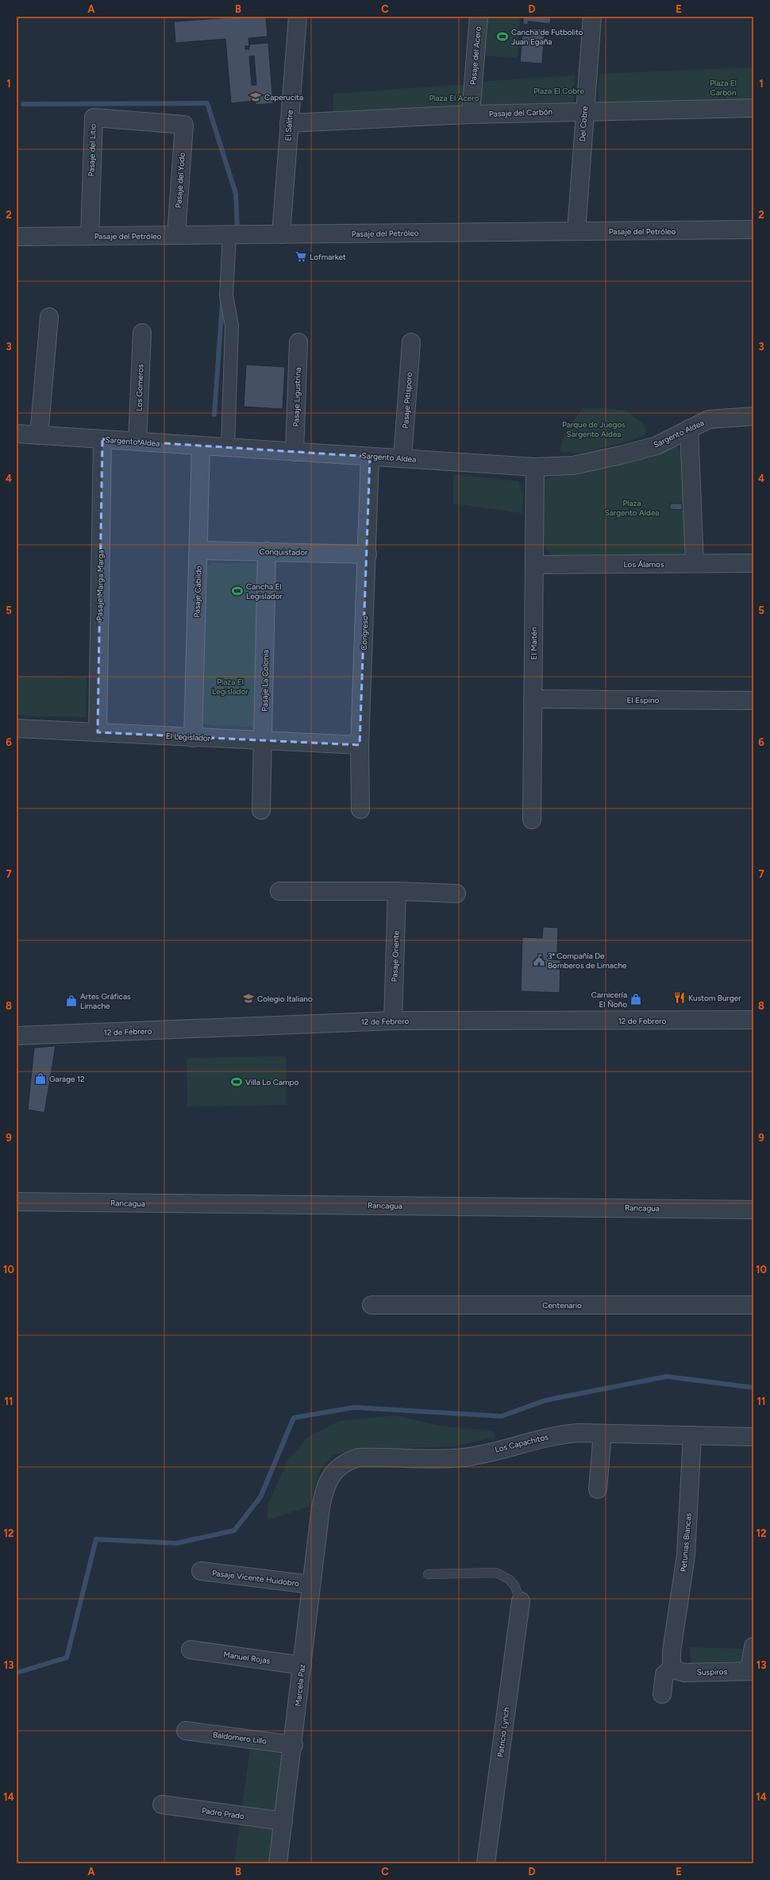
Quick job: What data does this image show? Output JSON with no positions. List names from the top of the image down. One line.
{"streets":{"street":["Pasaje del Acero","Pasaje del Carbón","Del Cobre","El Salitre","Pasaje del Litio","Pasaje del Yodo","Pasaje del Petróleo","Los Gomeros","Pasaje Ligustrina","Pasaje Pitisporo","Sargento Aldea","Conquistador","Los Álamos","Pasaje Marga Marga","Pasaje Cabildo","Congreso","El Maitén","Pasaje La Colonia","El Espino","El Legislador","Pasaje Oriente","12 de Febrero","Rancagua","Centenario","Los Capachitos","Petunias Blancas","Pasaje Vicente Huidobro","Manuel Rojas","Suspiros","Marcela Paz","Patricio Lynch","Baldomero Lillo","Padro Prado"]},"crossings":[["Pasaje del Acero","Pasaje del Carbón"],["Pasaje del Carbón","Del Cobre"],["Pasaje del Carbón","El Salitre"],["Del Cobre","Pasaje del Petróleo"],["El Salitre","Pasaje del Petróleo"],["Pasaje del Litio","Pasaje del Yodo"],["Pasaje del Litio","Pasaje del Petróleo"],["Pasaje del Yodo","Pasaje del Petróleo"],["Los Gomeros","Sargento Aldea"],["Pasaje Ligustrina","Sargento Aldea"],["Pasaje Pitisporo","Sargento Aldea"],["Sargento Aldea","Pasaje Marga Marga"],["Sargento Aldea","Pasaje Cabildo"],["Sargento Aldea","Congreso"],["Sargento Aldea","El Maitén"],["Conquistador","Pasaje Cabildo"],["Conquistador","Congreso"],["Conquistador","Pasaje La Colonia"],["Los Álamos","El Maitén"],["Pasaje Marga Marga","El Legislador"],["Pasaje Cabildo","El Legislador"],["Congreso","El Legislador"],["El Maitén","El Espino"],["Pasaje La Colonia","El Legislador"],["Pasaje Oriente","12 de Febrero"],["Los Capachitos","Petunias Blancas"],["Los Capachitos","Marcela Paz"],["Petunias Blancas","Suspiros"],["Pasaje Vicente Huidobro","Marcela Paz"],["Manuel Rojas","Marcela Paz"],["Marcela Paz","Baldomero Lillo"],["Marcela Paz","Padro Prado"]],"parks":["Plaza El Carbón","Plaza El Cobre","Plaza El Acero","Parque de Juegos Sargento Aldea","Plaza Sargento Aldea","Plaza El Legislador"],"places":{"sports":["Cancha de Futbolito Juan Egaña","Cancha El Legislador","Villa Lo Campo"],"school or university":["Caperucita","Colegio Italiano"],"supermarket":["Lofmarket"],"public building":["3ª Compañía De Bomberos de Limache"],"restaurant":["Kustom Burger"],"shop":["Carnicería El Ñoño","Artes Gráficas Limache","Garage 12"]},"grid":{"columns":["A","B","C","D","E"],"rows":["1","2","3","4","5","6","7","8","9","10","11","12","13","14"]}}
